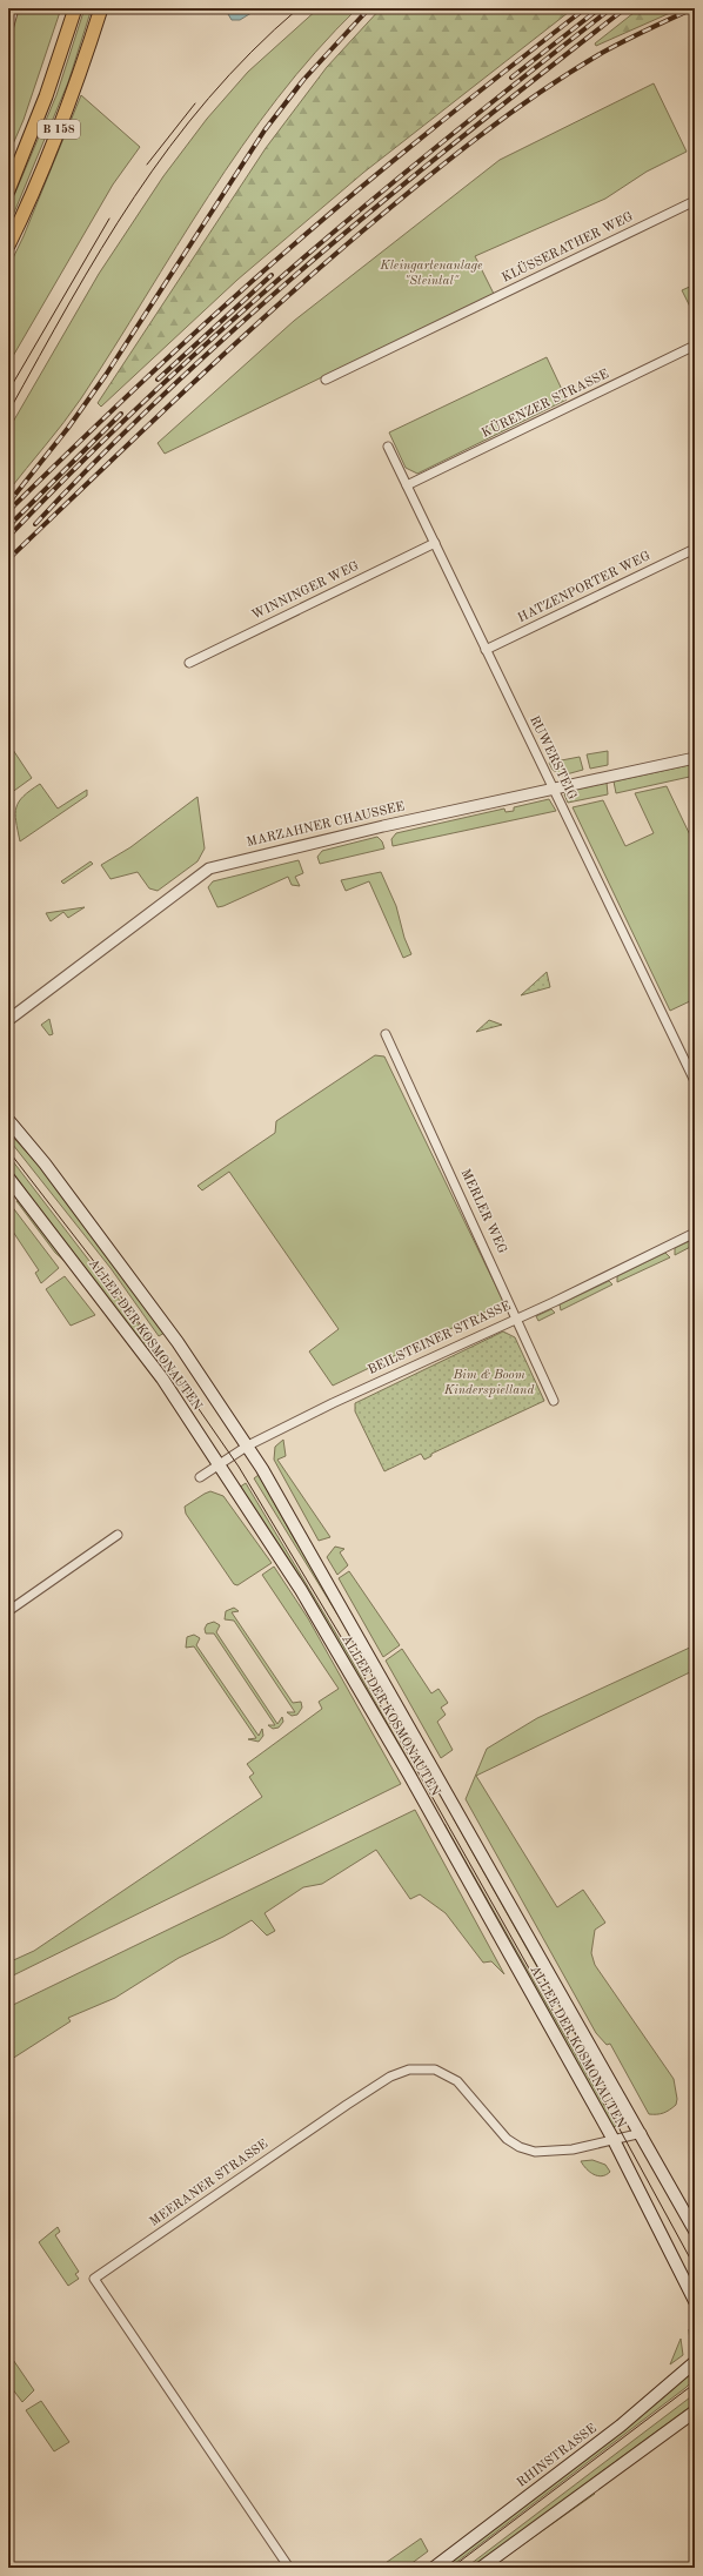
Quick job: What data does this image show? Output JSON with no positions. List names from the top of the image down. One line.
{"streets":{"main road":["B 158","ALLEE DER KOSMONAUTEN","RHINSTRASSE"],"street":["KLÜSSERATHER WEG","KÜRENZER STRASSE","HATZENPORTER WEG","WINNINGER WEG","RUWERSTEIG","MARZAHNER CHAUSSEE","MERLER WEG","BEILSTEINER STRASSE","MEERANER STRASSE"]},"crossings":[["KÜRENZER STRASSE","RUWERSTEIG"],["HATZENPORTER WEG","RUWERSTEIG"],["WINNINGER WEG","RUWERSTEIG"],["RUWERSTEIG","MARZAHNER CHAUSSEE"],["MERLER WEG","BEILSTEINER STRASSE"],["ALLEE DER KOSMONAUTEN","BEILSTEINER STRASSE"],["ALLEE DER KOSMONAUTEN","MEERANER STRASSE"]],"parks":["Kleingartenanlage \"Steintal\"","Bim & Boom Kinderspielland"]}
